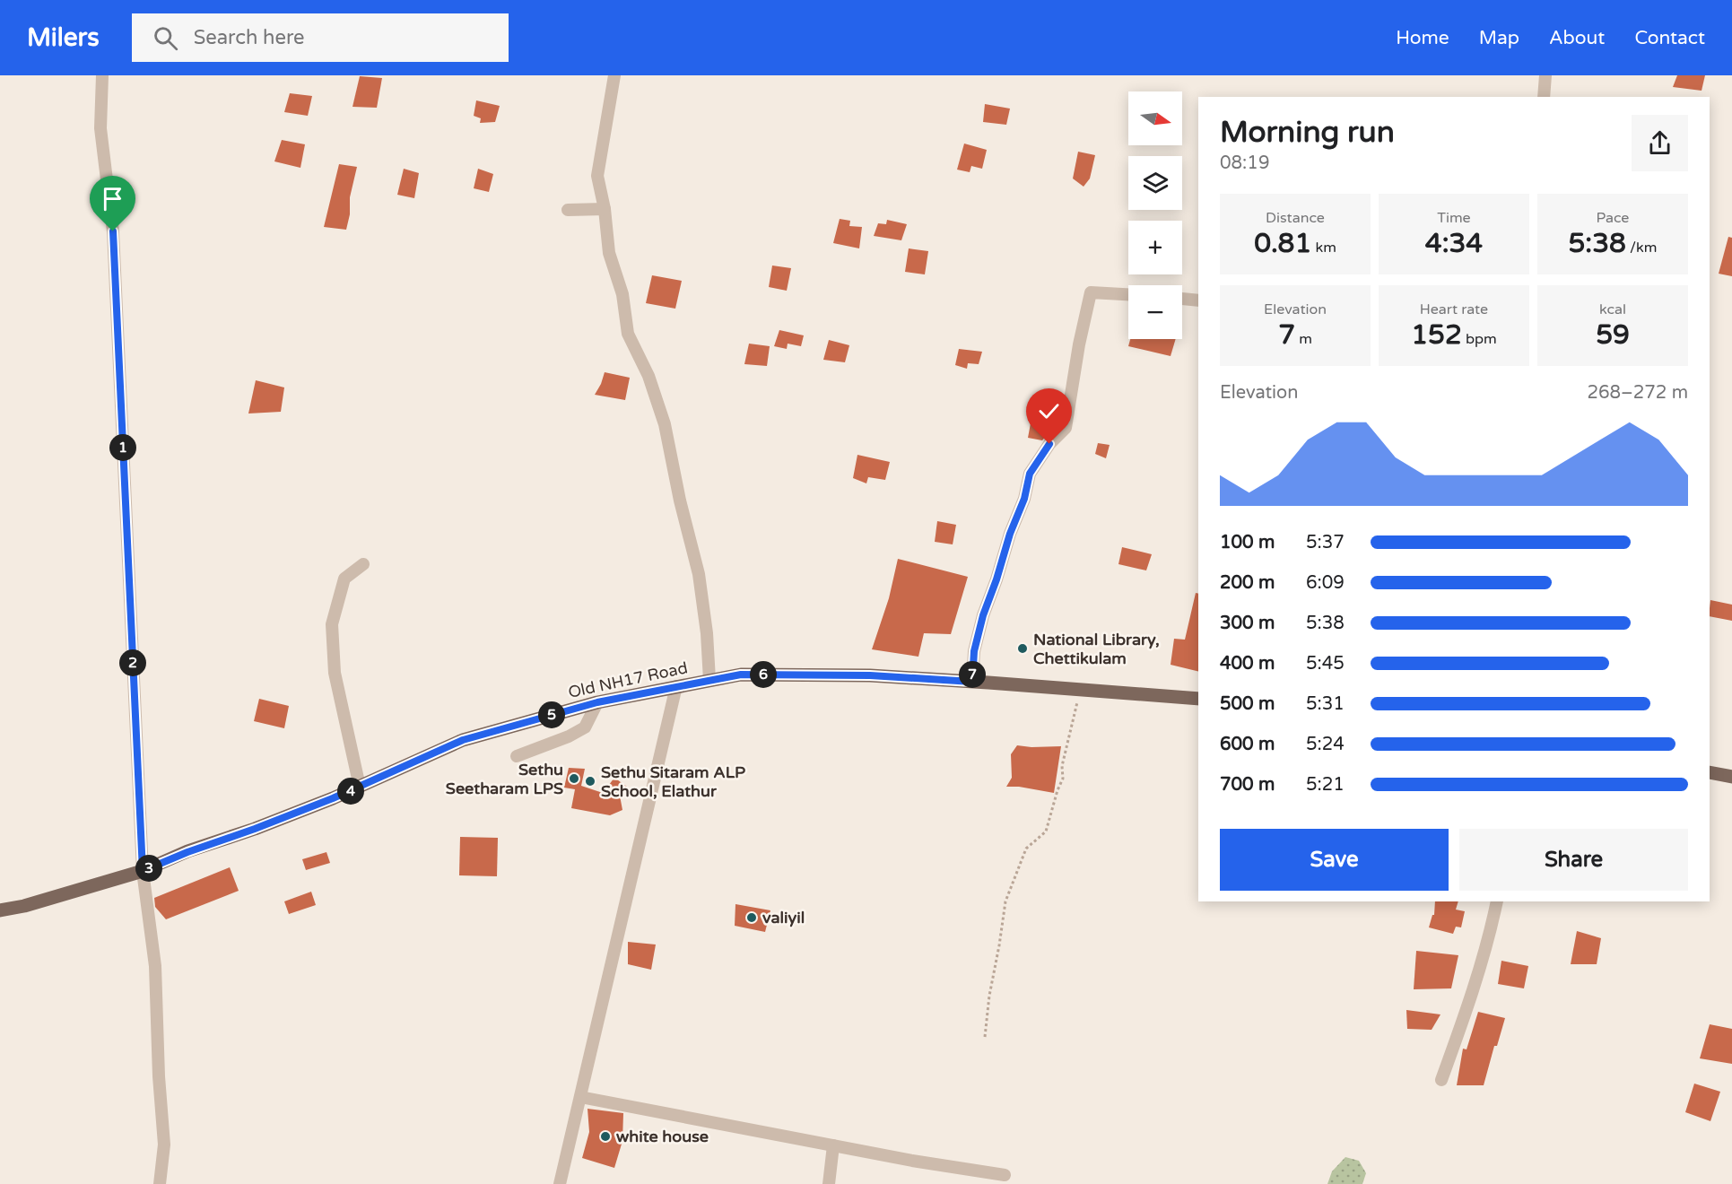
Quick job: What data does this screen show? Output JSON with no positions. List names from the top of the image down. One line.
{"streets":{"main road":["Old NH17 Road"]},"places":["National Library, Chettikulam","Sethu Seetharam LPS","Sethu Sitaram ALP School, Elathur","valiyil","white house"],"north":"right","page":{"header":"Milers","search":"Search here","nav":["Home","Map","About","Contact"],"map_buttons":["+","−"],"heading":["Morning run","08:19"],"stats":[["Distance","0.81 km"],["Time","4:34"],["Pace","5:38 /km"],["Elevation","7 m"],["Heart rate","152 bpm"],["kcal","59"]],"chart":["Elevation","268–272 m"],"pins":["1","2","6","7","5","4","3"],"list":[{"name":"100 m","note":"5:37"},{"name":"200 m","note":"6:09"},{"name":"300 m","note":"5:38"},{"name":"400 m","note":"5:45"},{"name":"500 m","note":"5:31"},{"name":"600 m","note":"5:24"},{"name":"700 m","note":"5:21"}],"buttons":["Save","Share"]}}
